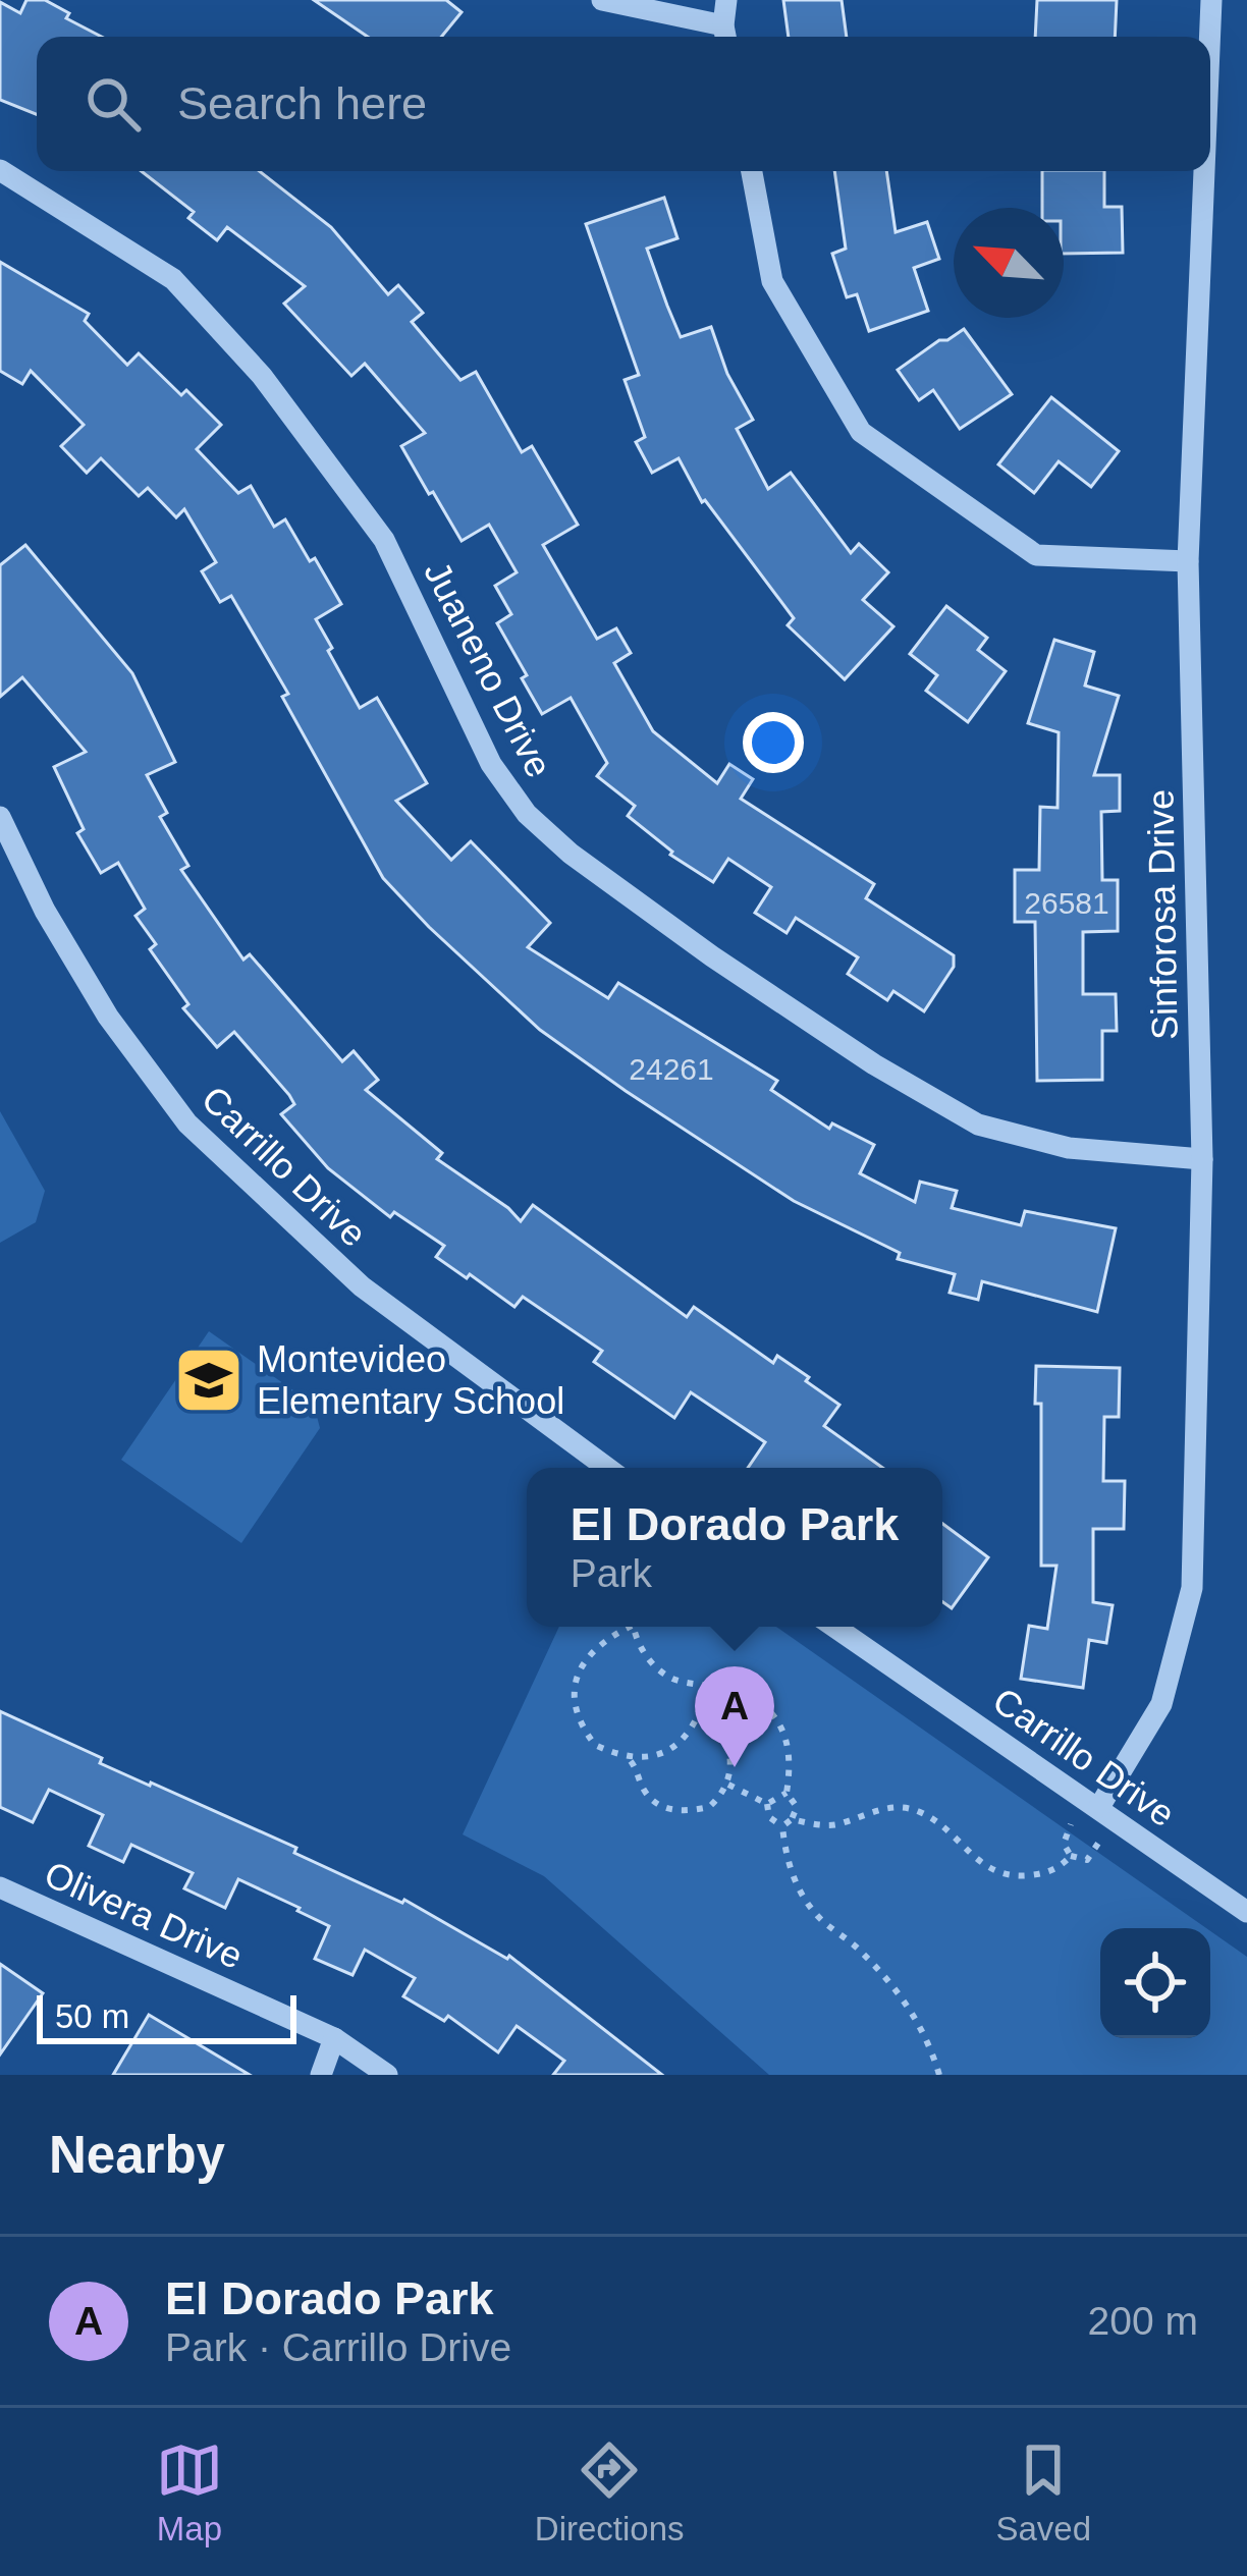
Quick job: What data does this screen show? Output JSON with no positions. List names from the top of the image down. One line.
{"streets":{"street":["Juaneno Drive","Sinforosa Drive","Carrillo Drive","Olivera Drive"]},"crossings":[["Juaneno Drive","Sinforosa Drive"],["Sinforosa Drive","Carrillo Drive"]],"places":{"school or university":["Montevideo Elementary School"]},"house_numbers":["26581","24261"],"scale_bar":"50 m","north":"top left","page":{"search":"Search here","popup":["El Dorado Park","Park"],"pins":"A","scale":"50 m","heading":"Nearby","list":[{"mark":"A","name":"El Dorado Park","note":"Park · Carrillo Drive","value":"200 m"}],"nav":["Map","Directions","Saved"]}}
